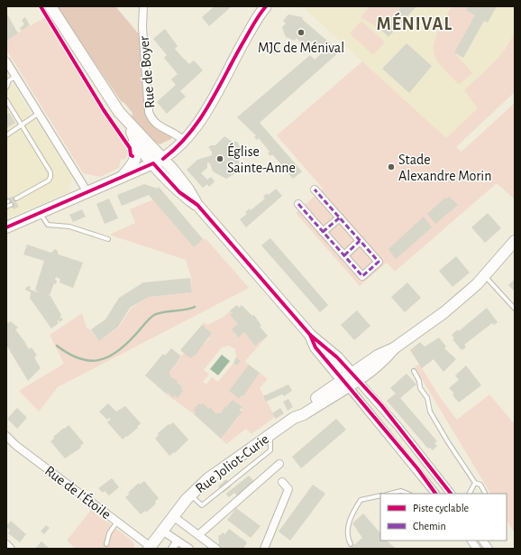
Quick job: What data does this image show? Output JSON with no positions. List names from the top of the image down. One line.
{"streets":{"main road":["Rue Joliot-Curie"],"street":["Rue de Boyer","Rue de l'Étoile"]},"crossings":[["Rue Joliot-Curie","Rue de l'Étoile"]],"districts":["MÉNIVAL"],"places":["MJC de Ménival","Église Sainte-Anne","Stade Alexandre Morin"],"legend":["Piste cyclable","Chemin"]}
